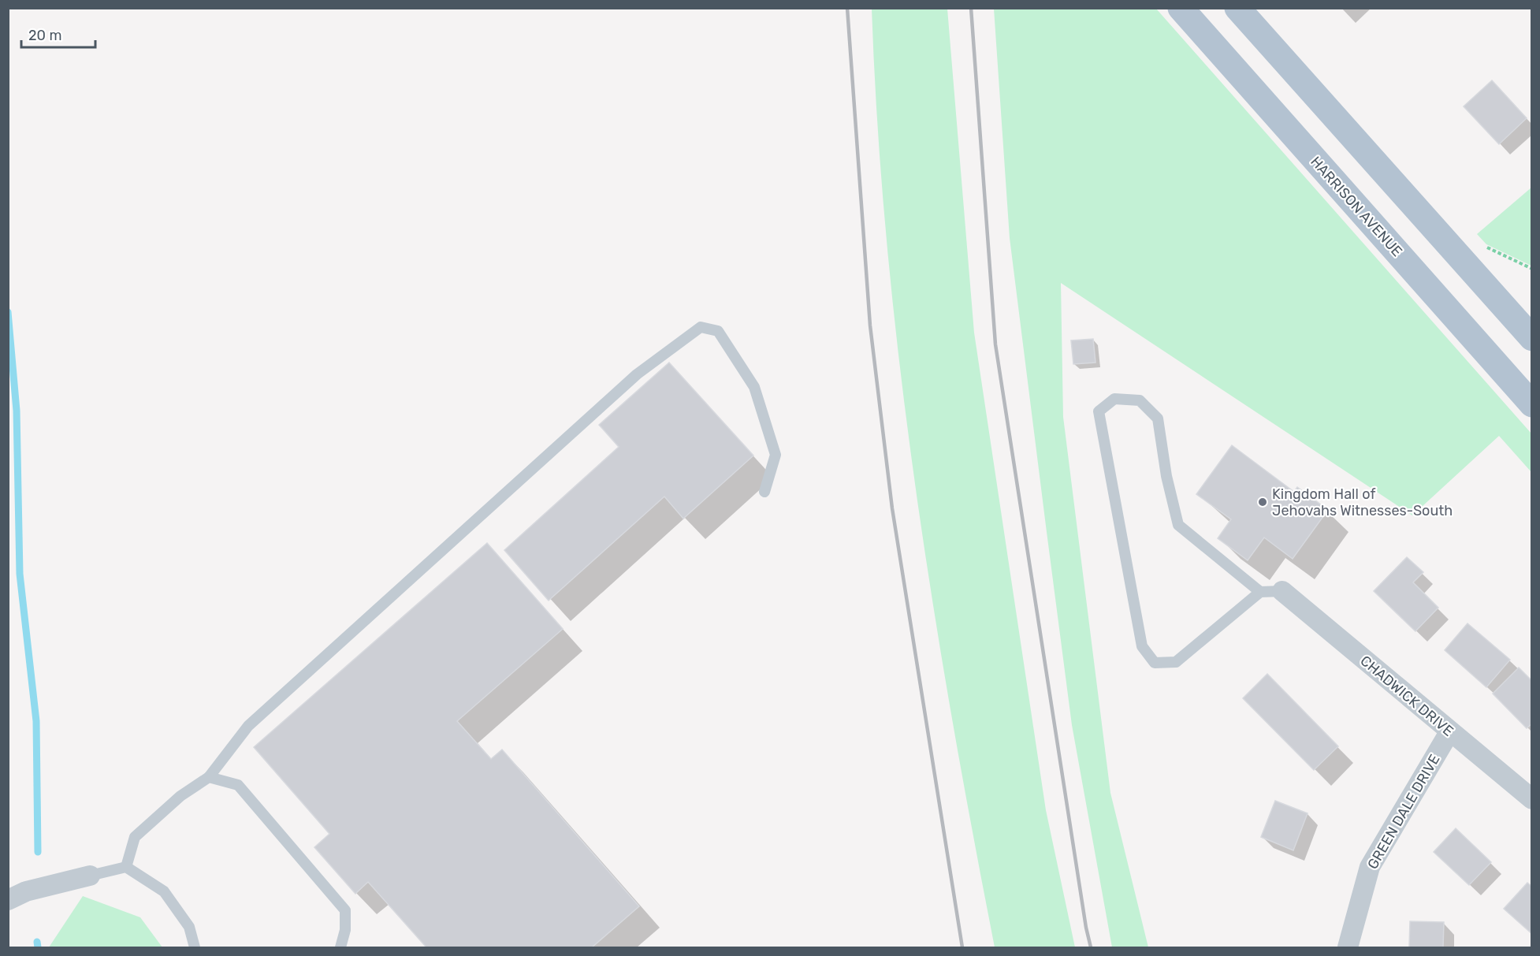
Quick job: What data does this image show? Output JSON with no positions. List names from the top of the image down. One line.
{"streets":{"main road":["HARRISON AVENUE"],"street":["CHADWICK DRIVE","GREEN DALE DRIVE"]},"crossings":[["CHADWICK DRIVE","GREEN DALE DRIVE"]],"places":["Kingdom Hall of Jehovahs Witnesses-South"],"scale_bar":"20 m"}
